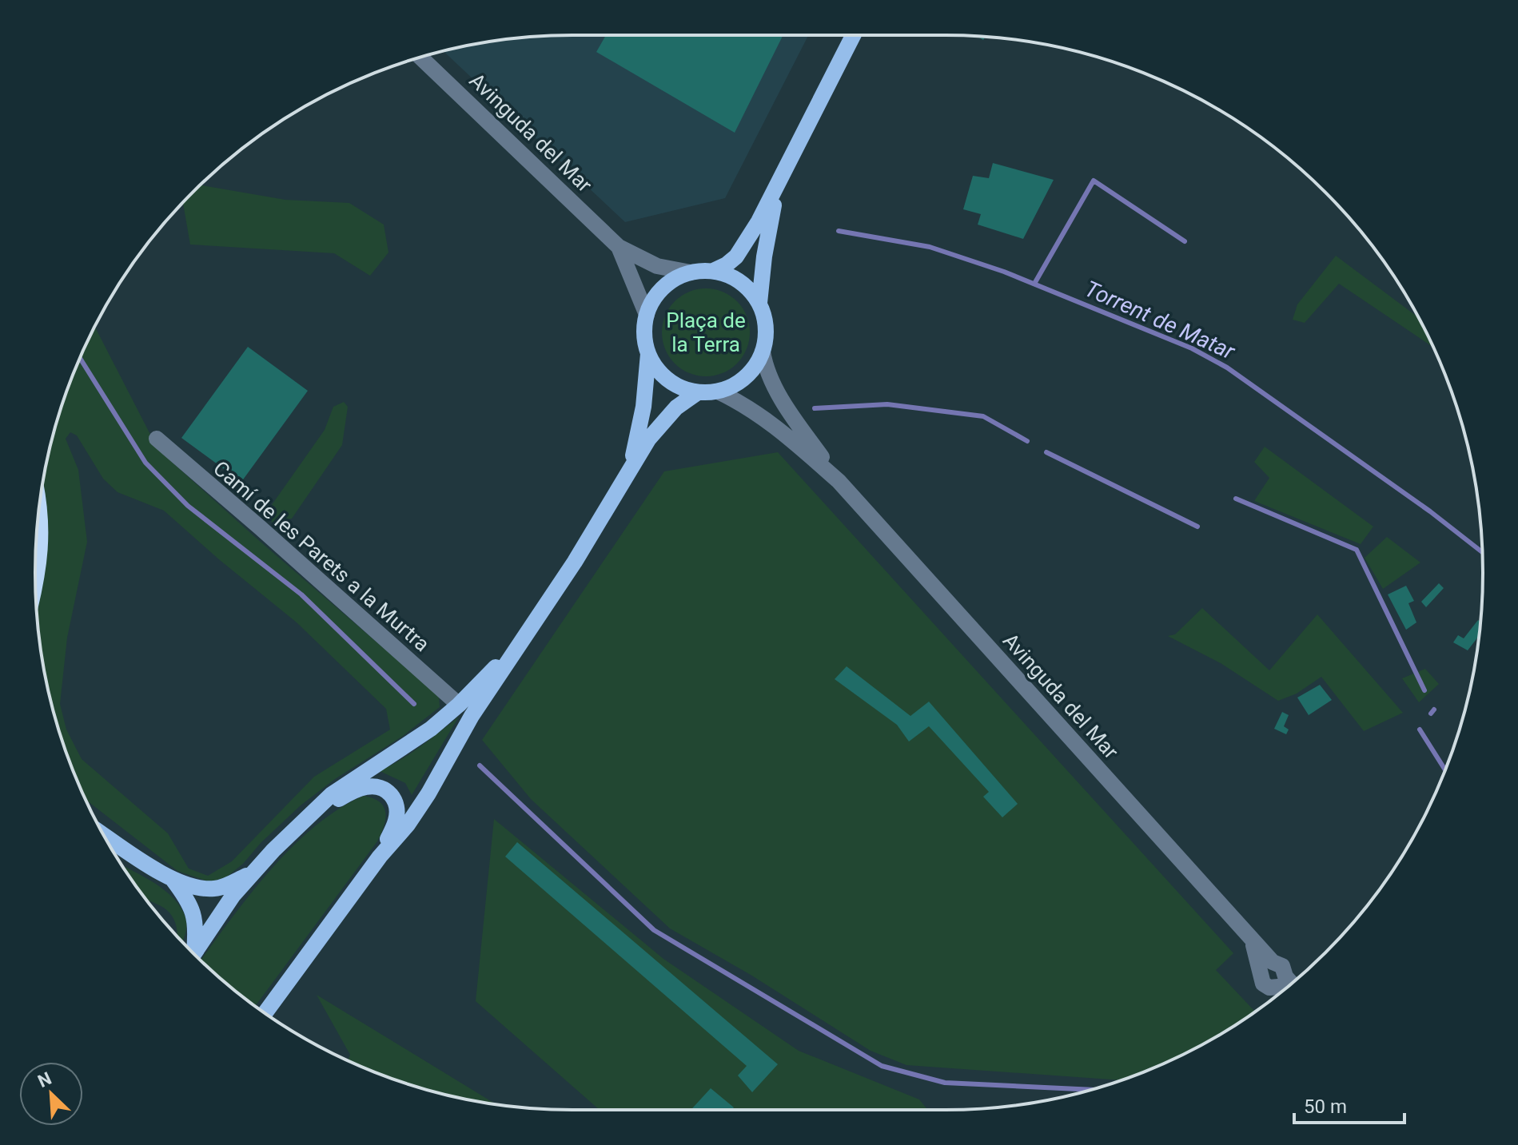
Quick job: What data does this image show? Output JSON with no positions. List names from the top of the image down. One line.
{"streets":{"street":["Avinguda del Mar","Camí de les Parets a la Murtra"]},"water":["Torrent de Matar"],"parks":["Plaça de la Terra"],"scale_bar":"50 m","north":"top left"}
